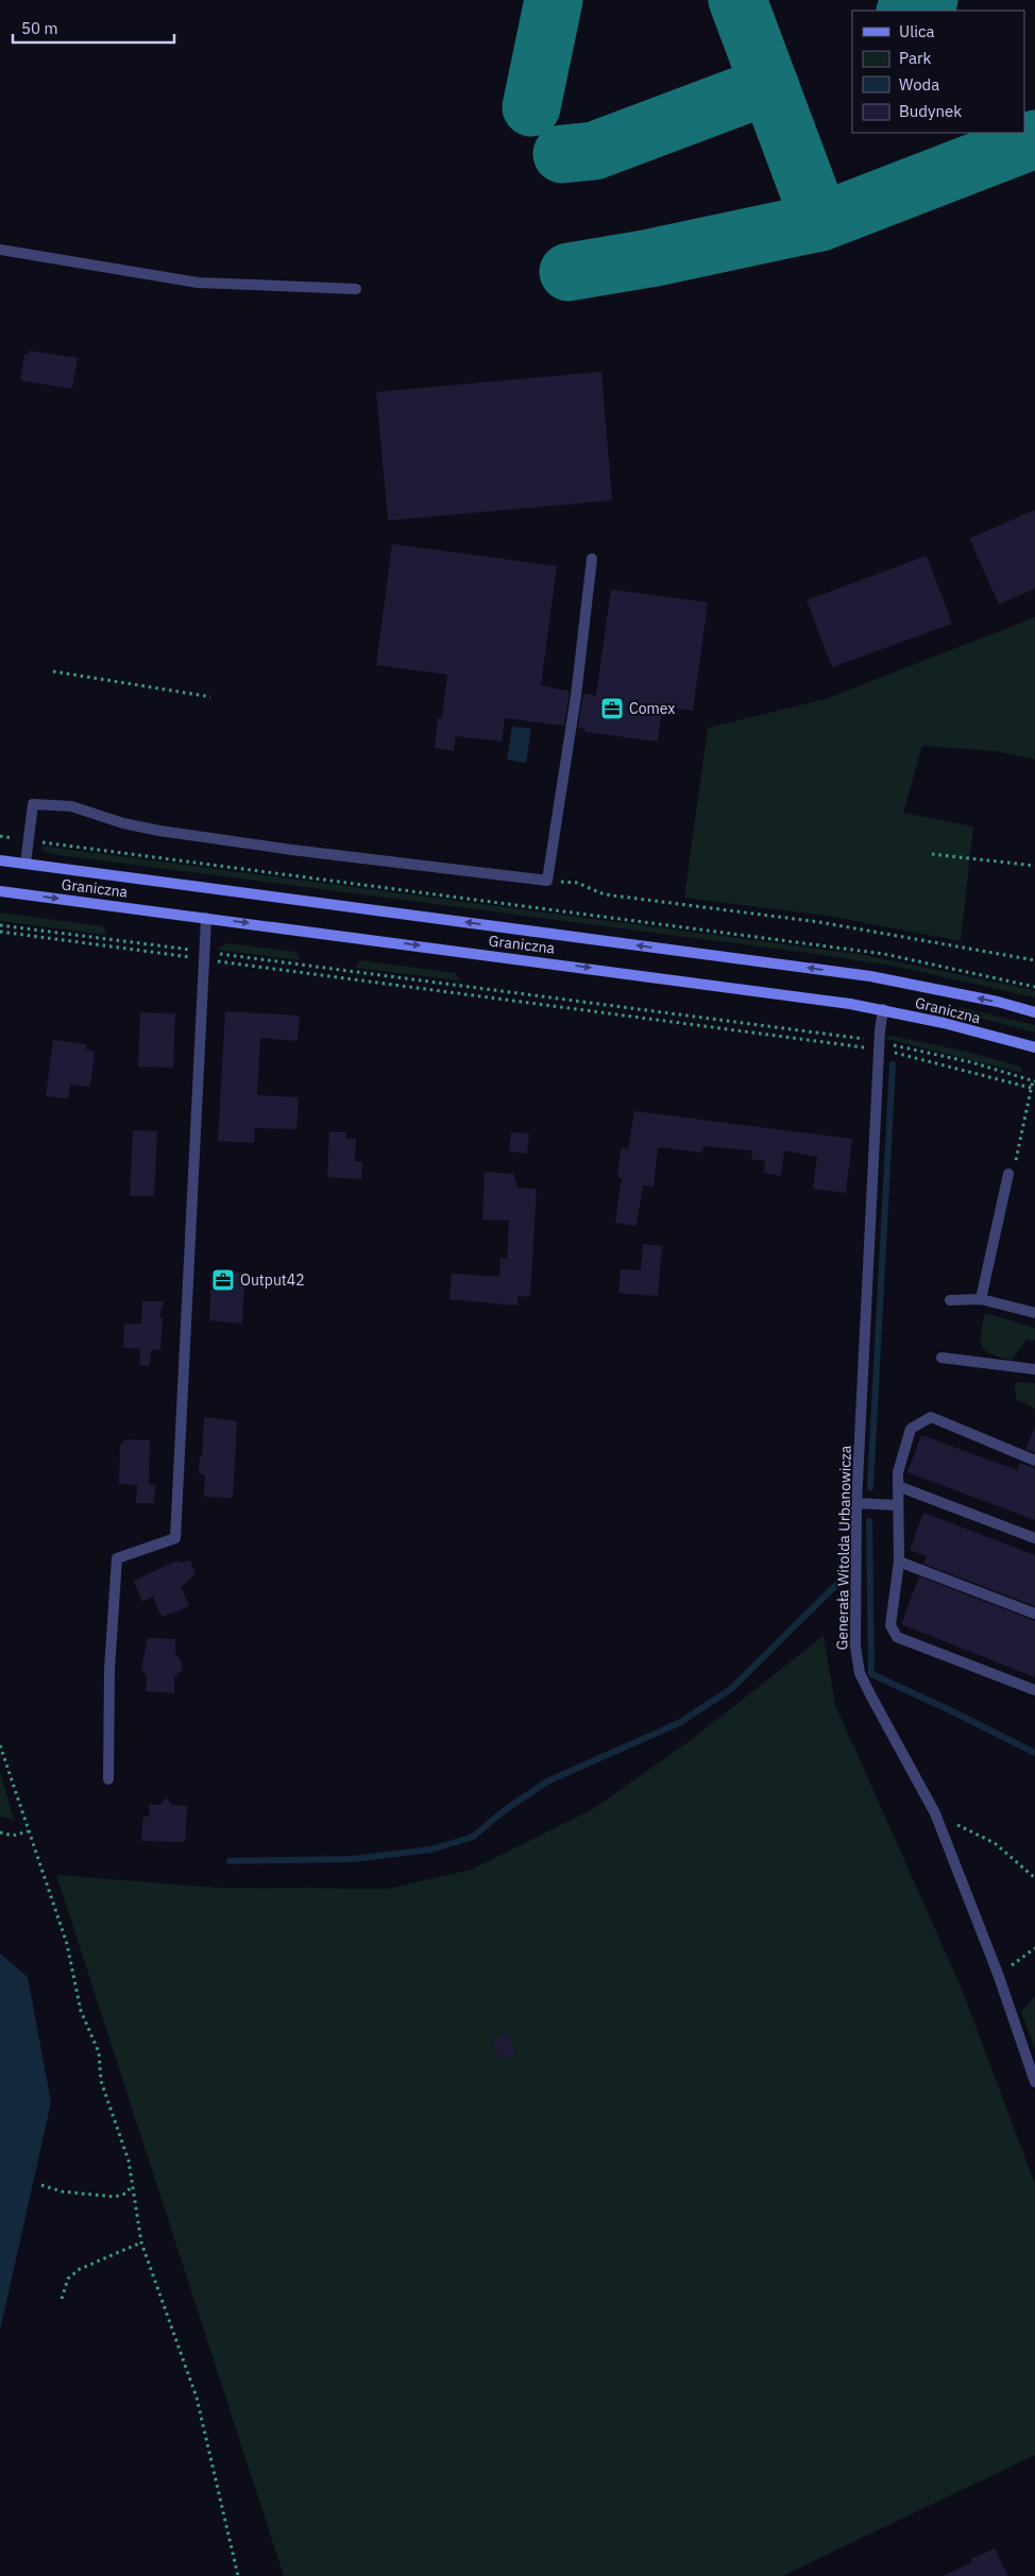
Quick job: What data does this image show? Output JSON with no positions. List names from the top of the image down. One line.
{"streets":{"main road":["Graniczna"],"street":["Generała Witolda Urbanowicza"]},"crossings":[["Graniczna","Generała Witolda Urbanowicza"]],"places":{"office":["Comex","Output42"]},"legend":["Ulica","Park","Woda","Budynek"],"scale_bar":"50 m"}
